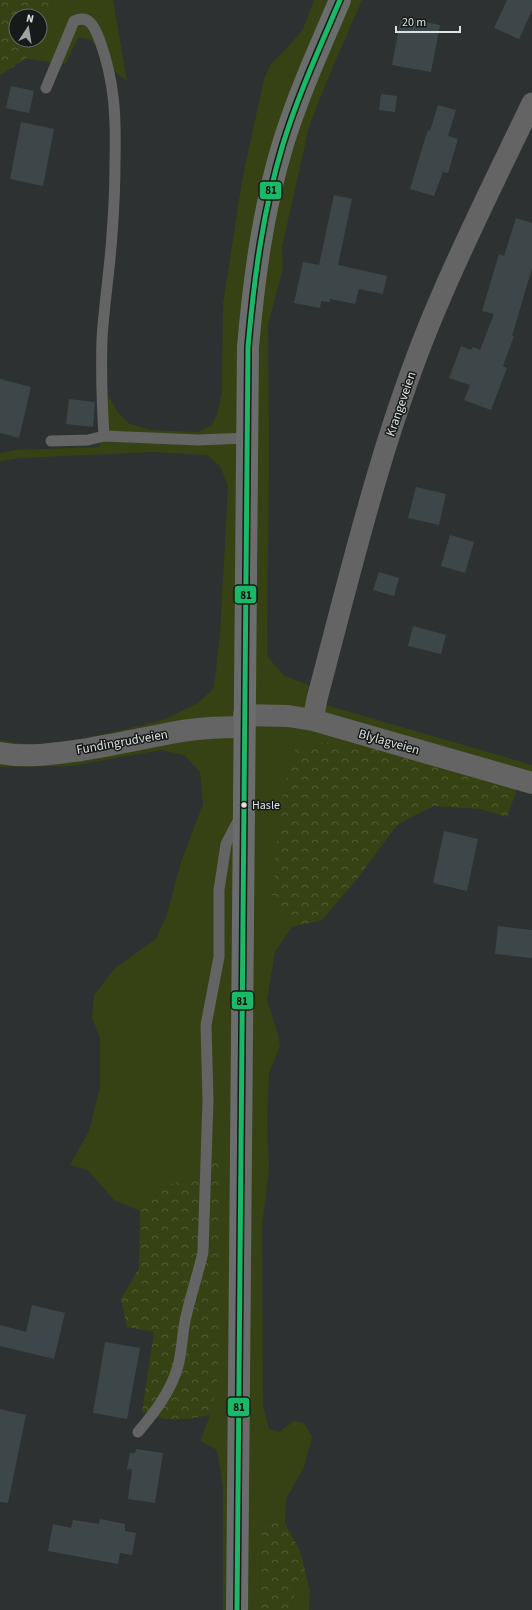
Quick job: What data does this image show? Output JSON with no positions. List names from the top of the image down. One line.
{"streets":{"street":["Krangeveien","Fundingrudveien","Blylagveien"]},"crossings":[["Krangeveien","Blylagveien"],["Fundingrudveien","Blylagveien"]],"places":["Hasle"],"lines":["transit line 81"],"scale_bar":"20 m","north":"top"}
